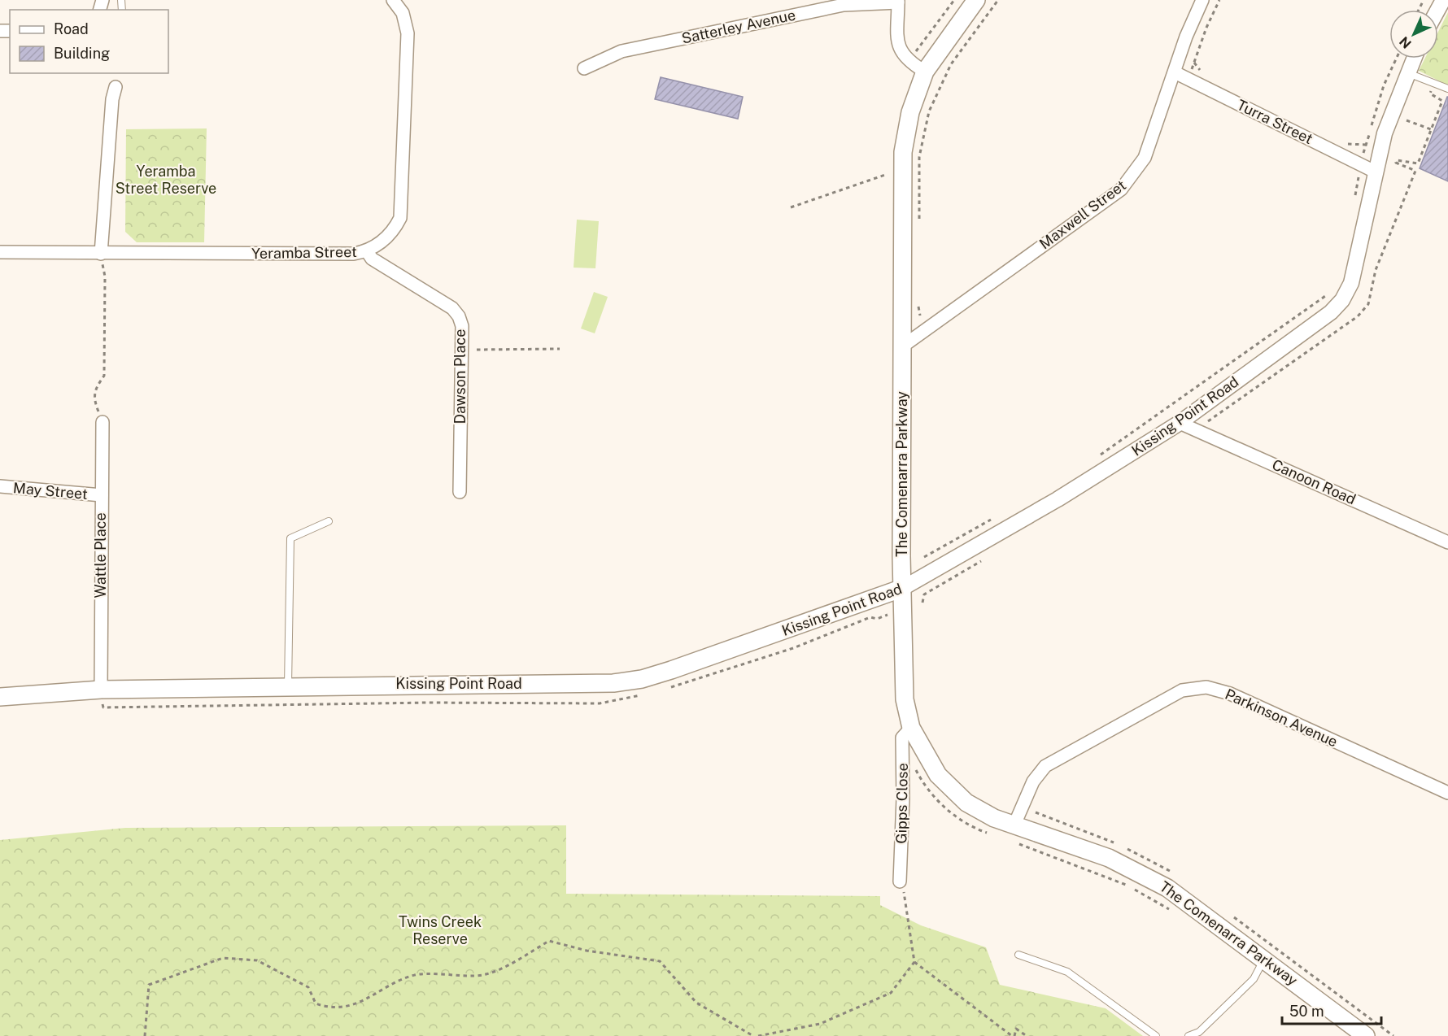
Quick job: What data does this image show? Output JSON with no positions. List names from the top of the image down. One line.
{"streets":{"main road":["Kissing Point Road","The Comenarra Parkway"],"street":["Satterley Avenue","Turra Street","Maxwell Street","Yeramba Street","Dawson Place","Canoon Road","May Street","Wattle Place","Parkinson Avenue","Gipps Close"]},"crossings":[["Turra Street","Maxwell Street"],["Turra Street","Kissing Point Road"],["Maxwell Street","The Comenarra Parkway"],["Yeramba Street","Dawson Place"],["Kissing Point Road","The Comenarra Parkway"],["Kissing Point Road","Canoon Road"],["Kissing Point Road","Wattle Place"],["The Comenarra Parkway","Parkinson Avenue"],["The Comenarra Parkway","Gipps Close"],["May Street","Wattle Place"]],"parks":["Yeramba Street Reserve","Twins Creek Reserve"],"legend":["Road","Building"],"scale_bar":"50 m","north":"bottom left"}
